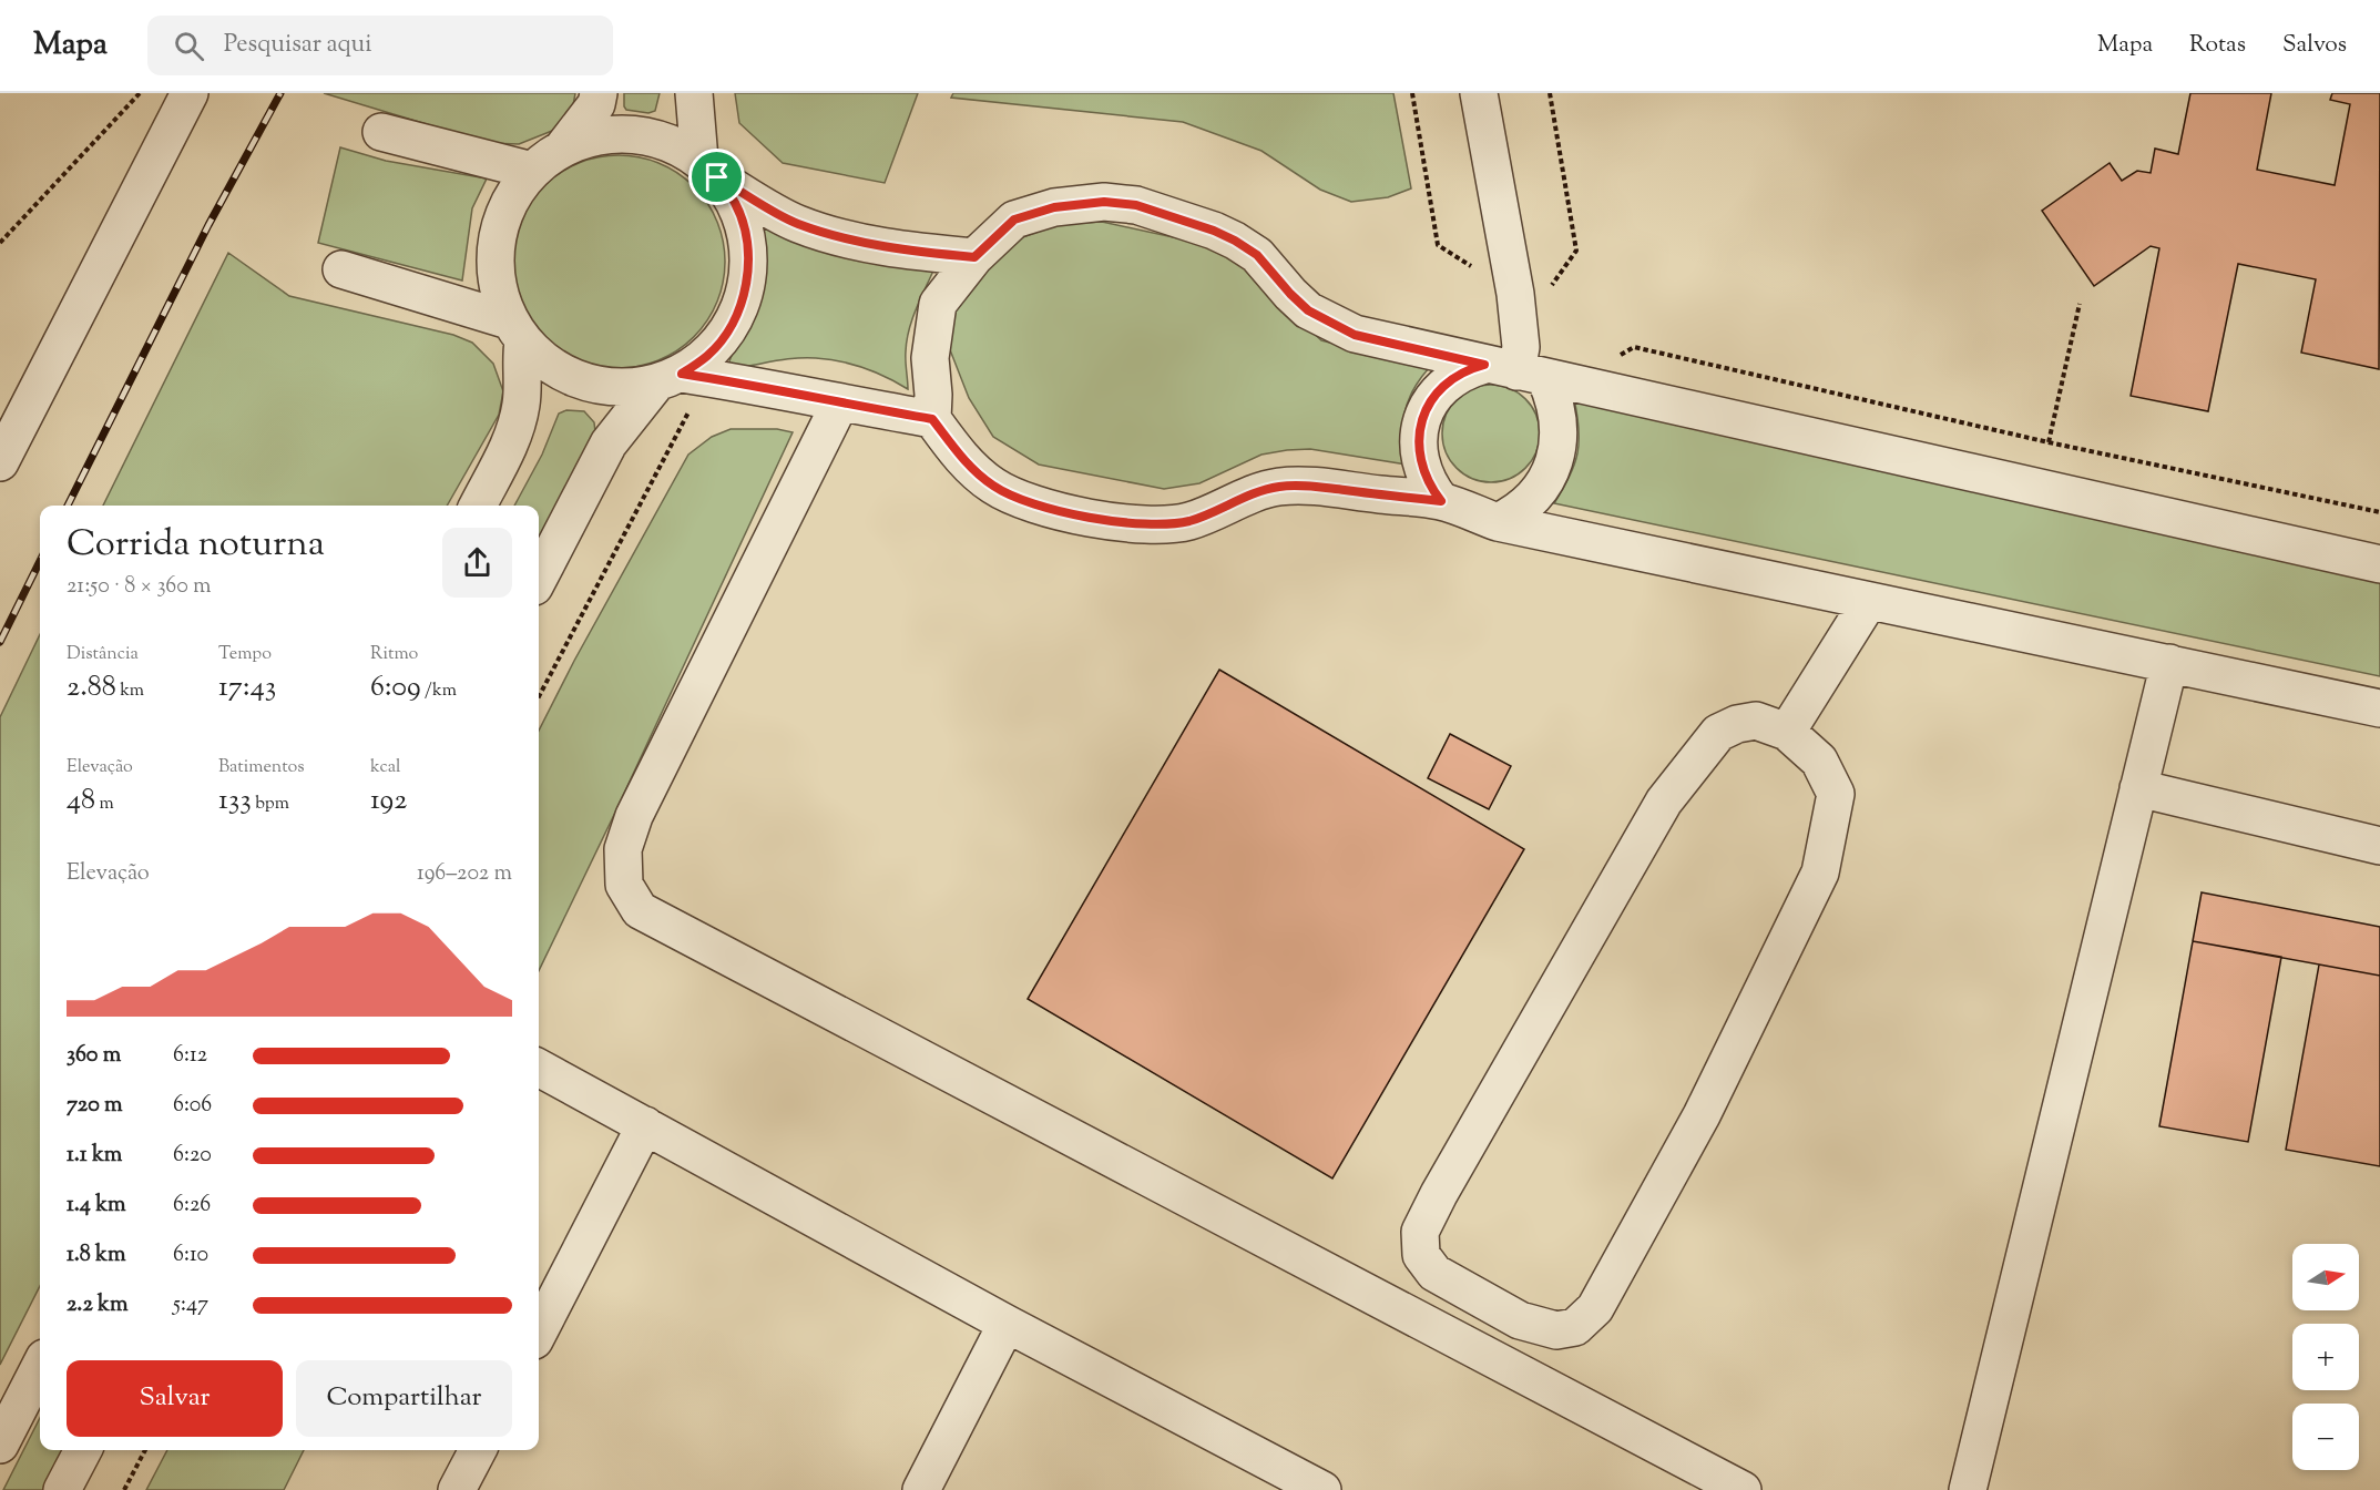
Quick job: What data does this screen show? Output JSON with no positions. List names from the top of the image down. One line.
{"north":"right","page":{"header":"Mapa","search":"Pesquisar aqui","nav":["Mapa","Rotas","Salvos"],"heading":["Corrida noturna","21:50 · 8 × 360 m"],"stats":[["Distância","2.88 km"],["Tempo","17:43"],["Ritmo","6:09 /km"],["Elevação","48 m"],["Batimentos","133 bpm"],["kcal","192"]],"chart":["Elevação","196–202 m"],"list":[{"name":"360 m","note":"6:12"},{"name":"720 m","note":"6:06"},{"name":"1.1 km","note":"6:20"},{"name":"1.4 km","note":"6:26"},{"name":"1.8 km","note":"6:10"},{"name":"2.2 km","note":"5:47"}],"map_buttons":["+","−"],"buttons":["Salvar","Compartilhar"]}}
